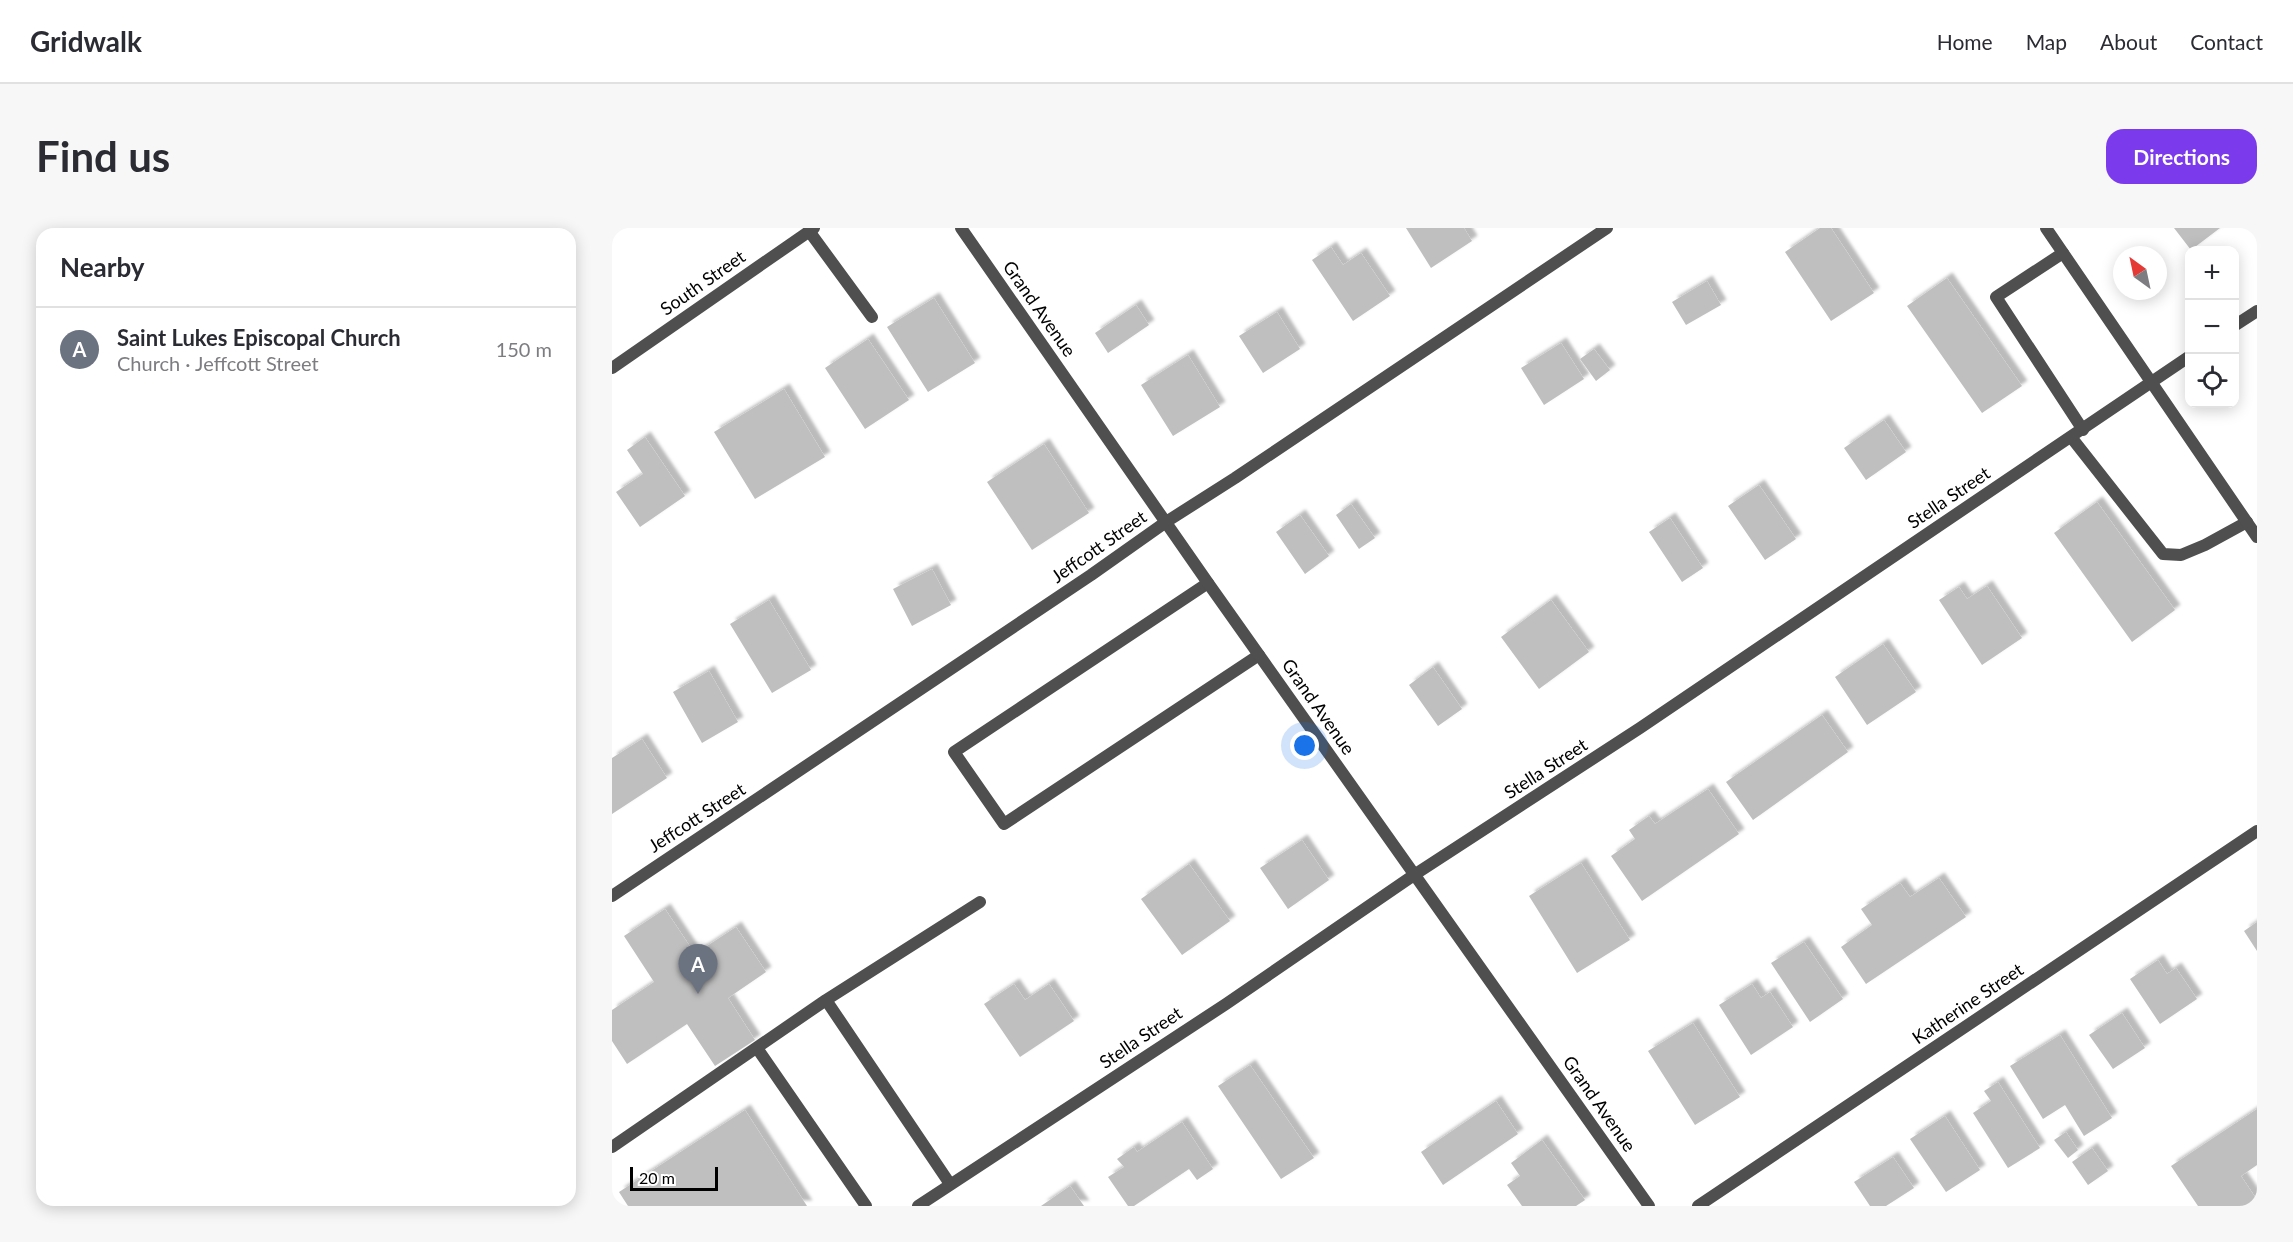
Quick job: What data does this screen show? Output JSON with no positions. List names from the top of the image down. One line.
{"streets":{"street":["South Street","Grand Avenue","Stella Street","Jeffcott Street","Katherine Street"]},"crossings":[["Grand Avenue","Stella Street"],["Grand Avenue","Jeffcott Street"]],"scale_bar":"20 m","north":"top left","page":{"header":"Gridwalk","nav":["Home","Map","About","Contact"],"buttons":"Directions","title":"Find us","heading":"Nearby","map_buttons":["+","−"],"list":[{"mark":"A","name":"Saint Lukes Episcopal Church","note":"Church · Jeffcott Street","value":"150 m"}],"pins":"A","scale":"20 m"}}
